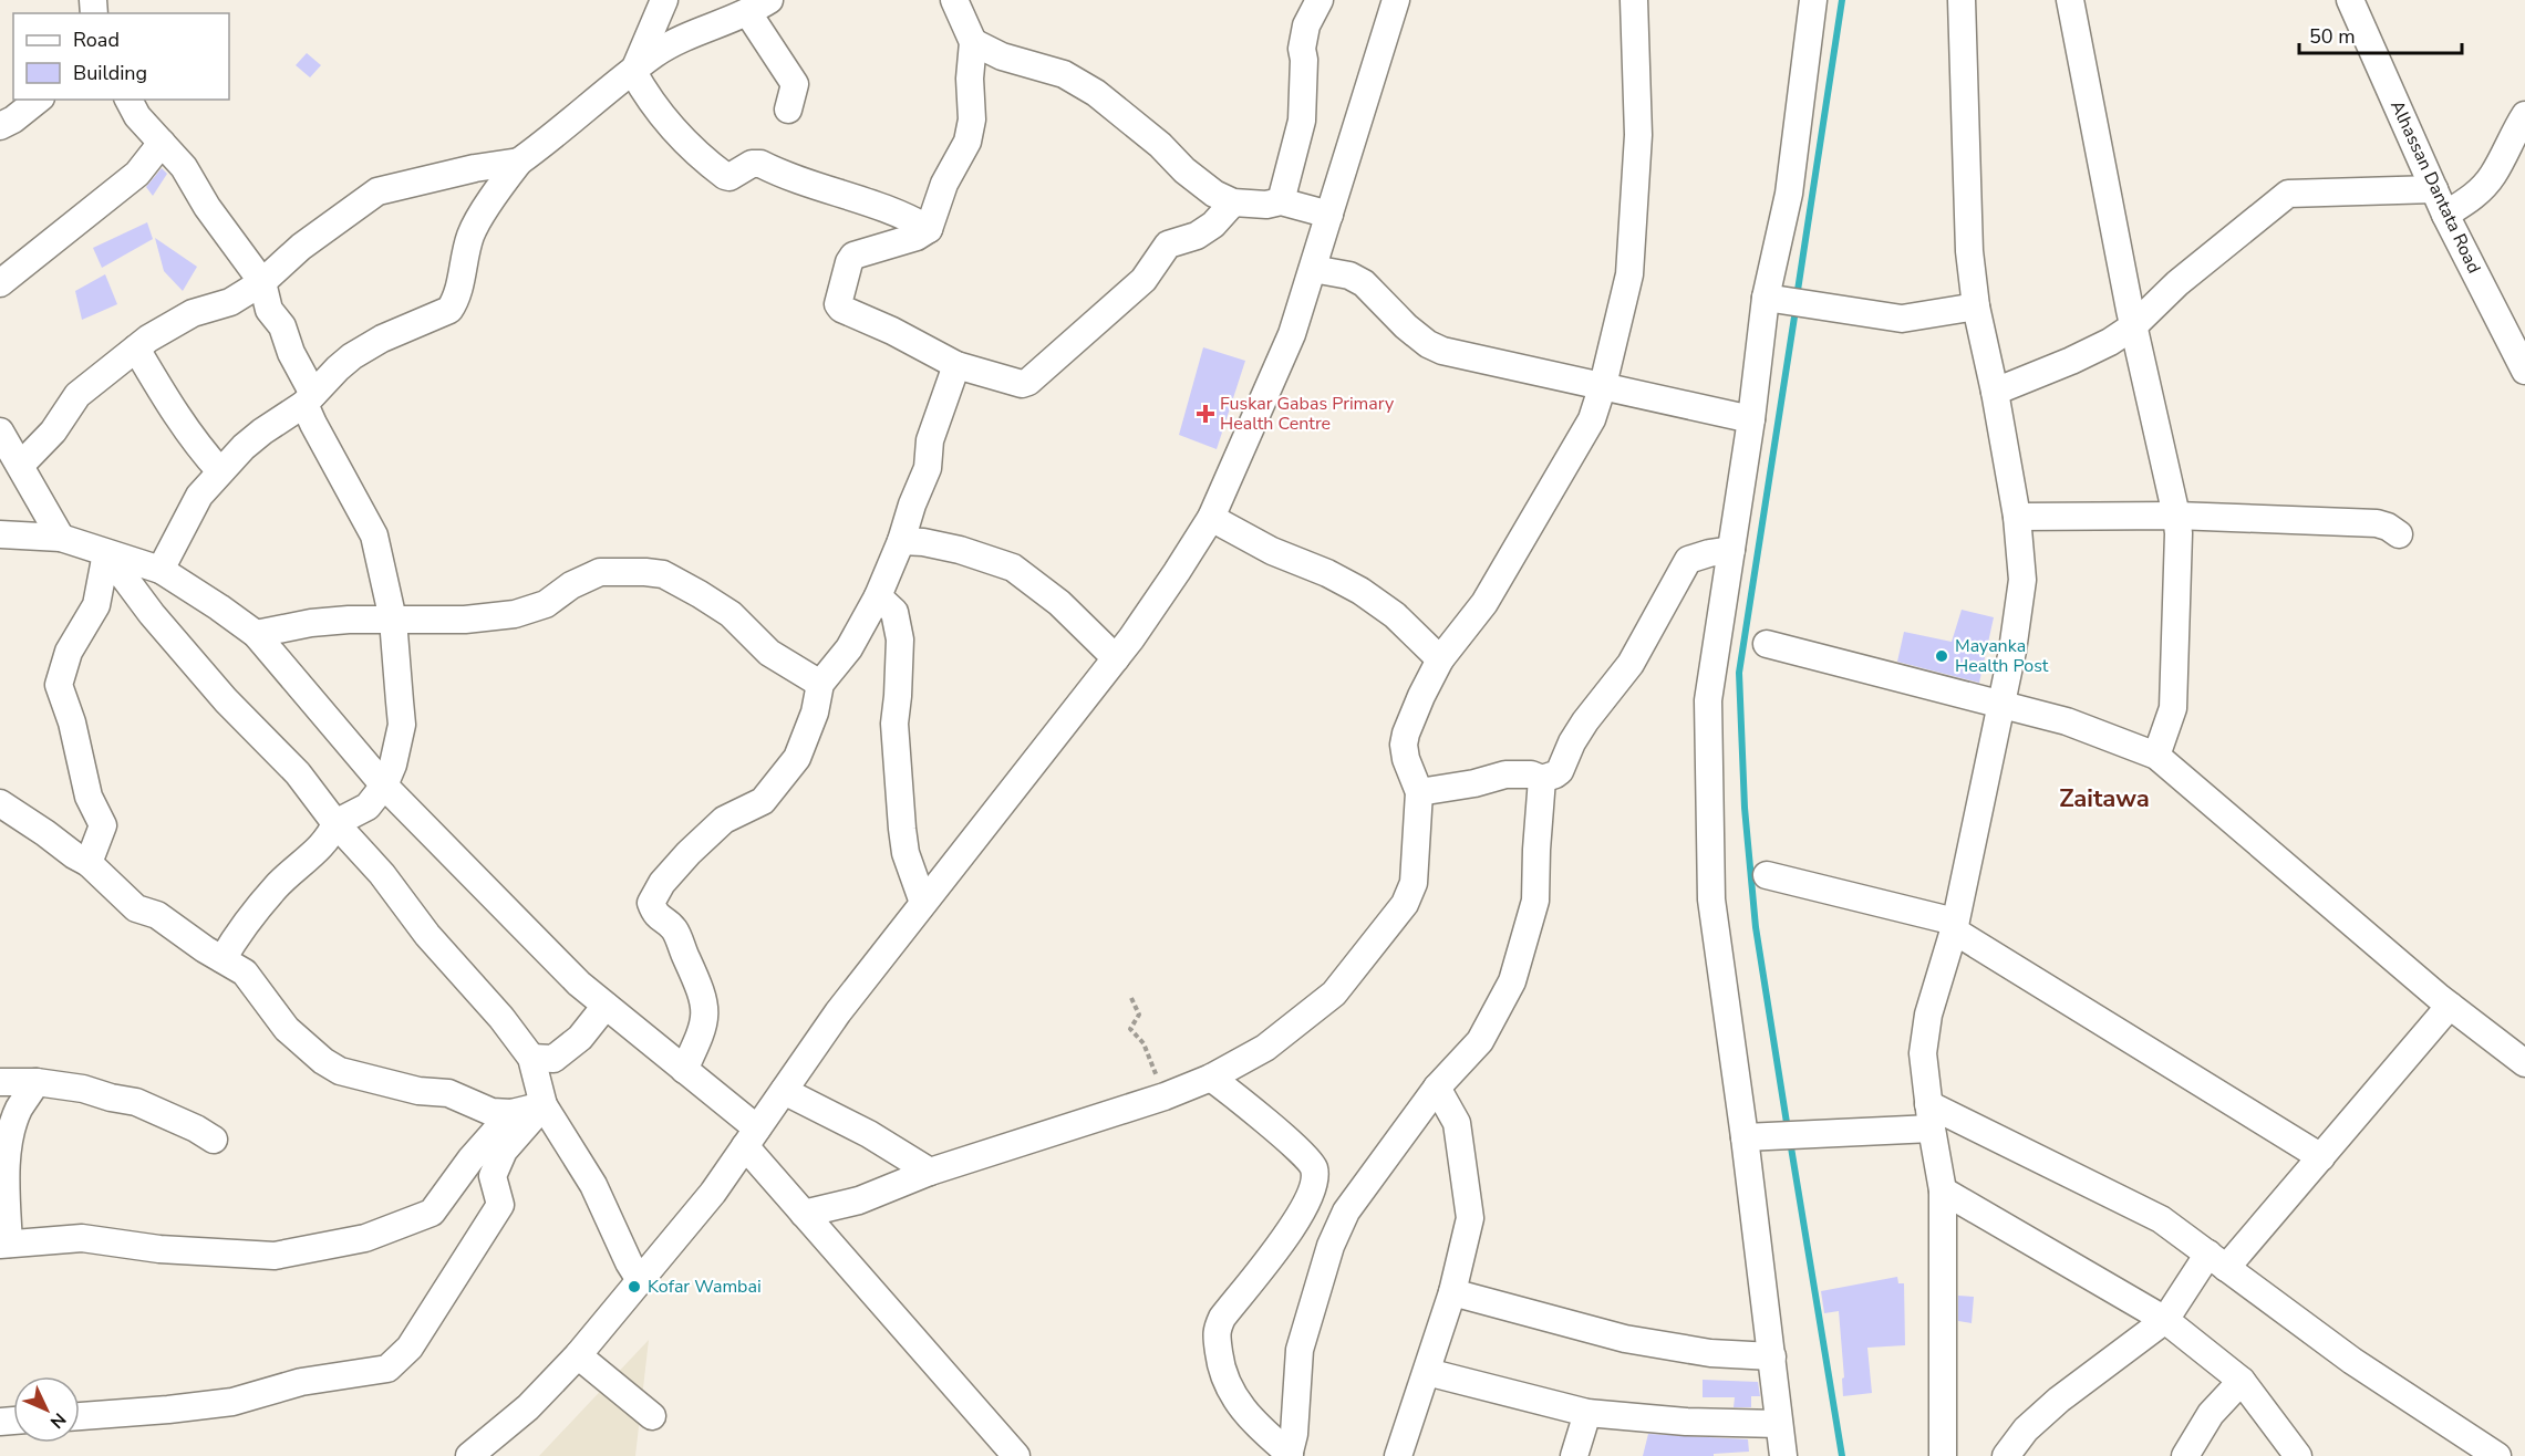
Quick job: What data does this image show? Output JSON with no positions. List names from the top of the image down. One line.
{"streets":{"street":["Alhassan Dantata Road"]},"districts":["Zaitawa"],"places":{"health":["Fuskar Gabas Primary Health Centre"],"other":["Mayanka Health Post","Kofar Wambai"]},"legend":["Road","Building"],"scale_bar":"50 m","north":"bottom right"}
